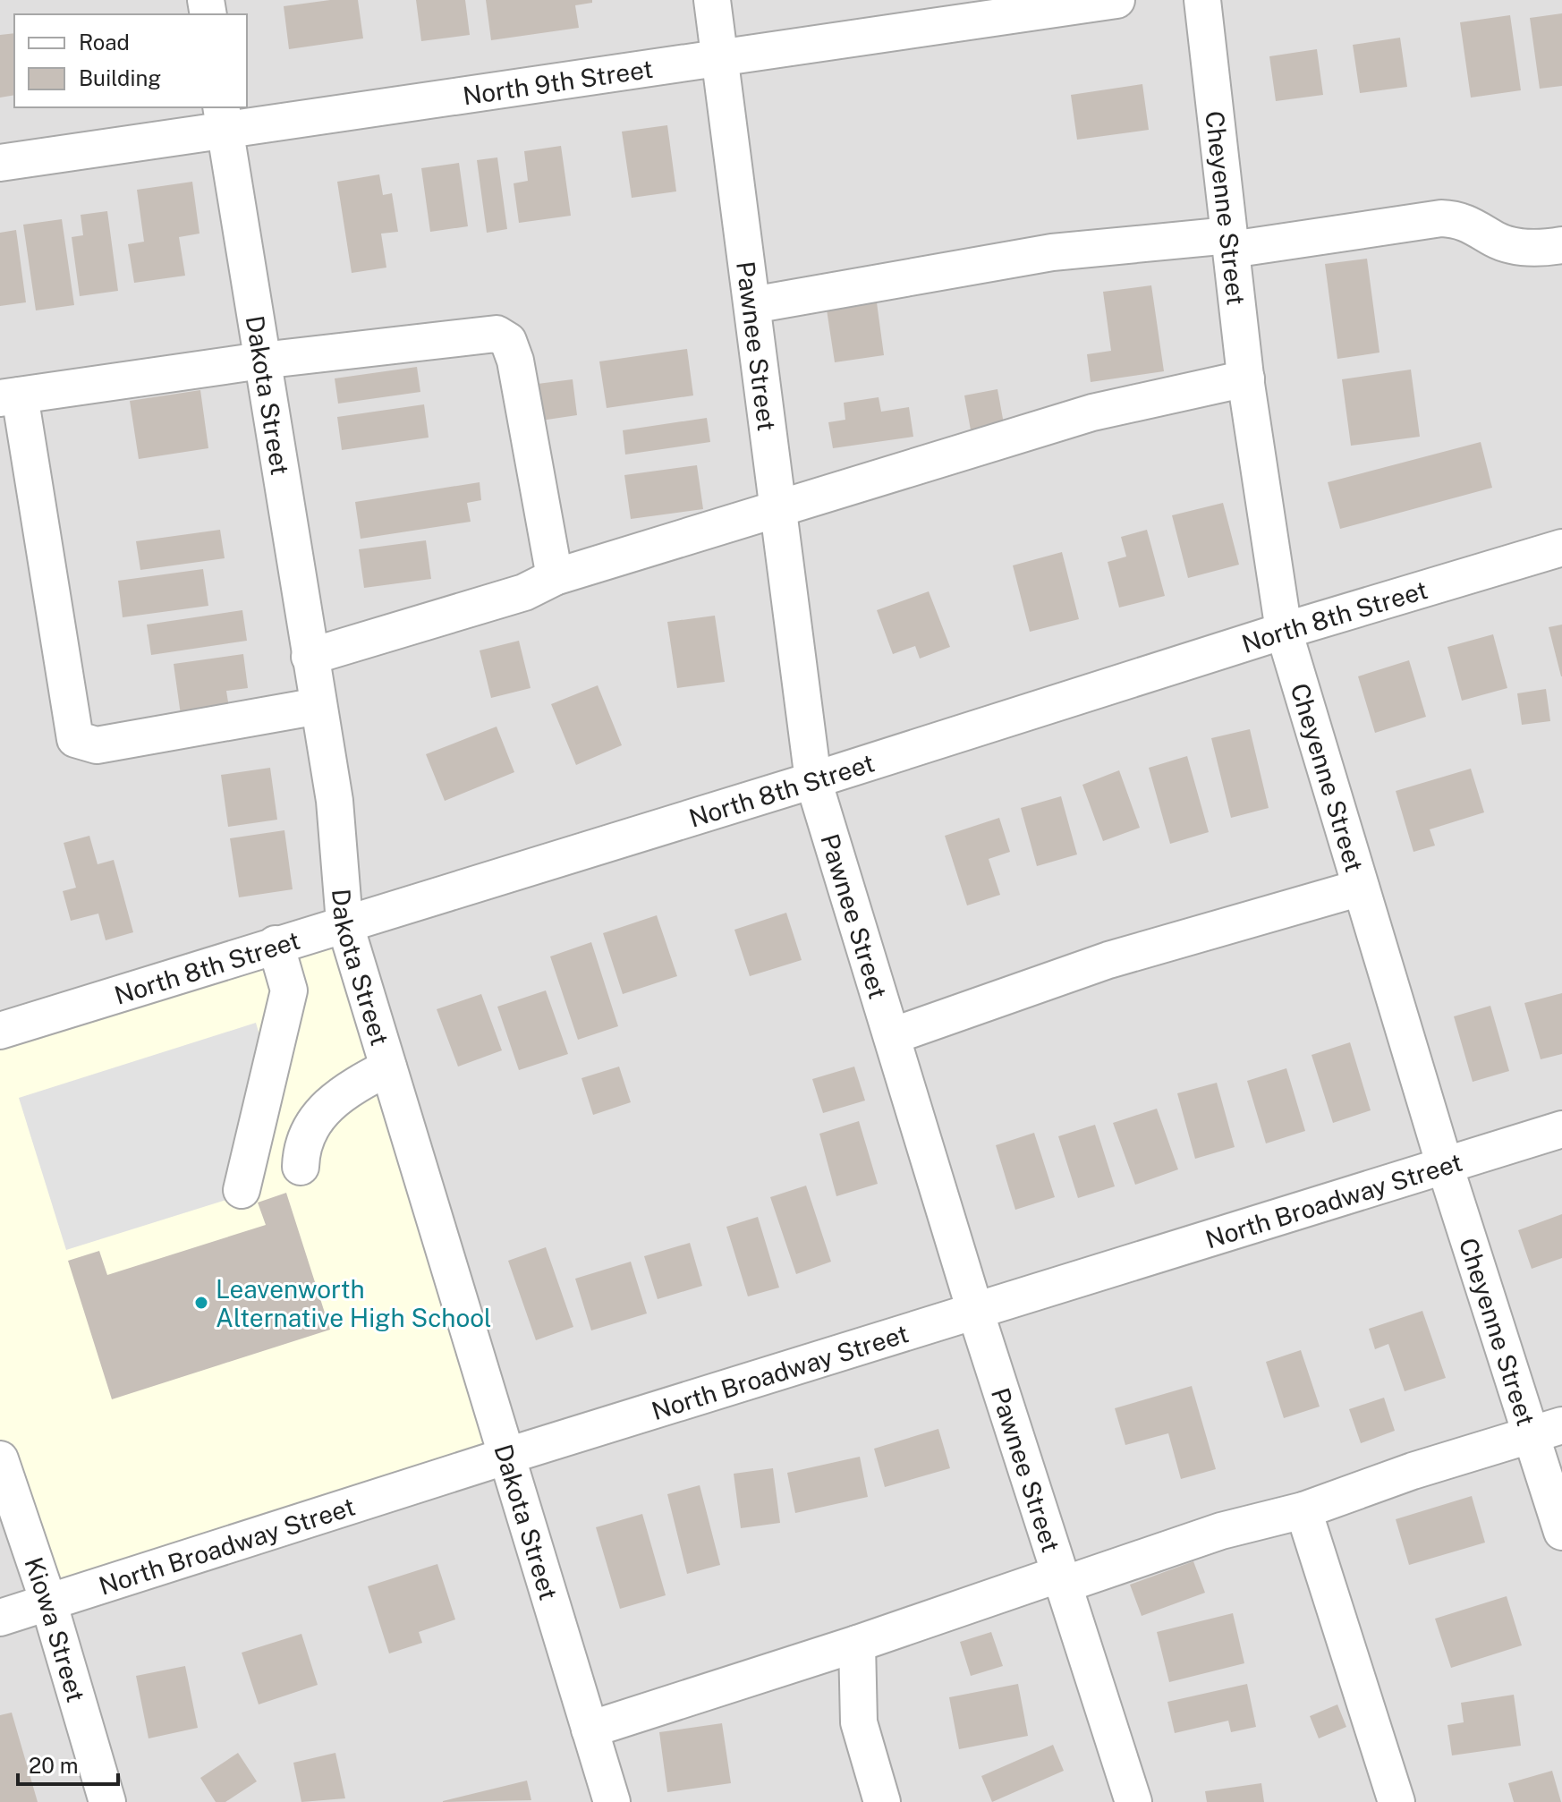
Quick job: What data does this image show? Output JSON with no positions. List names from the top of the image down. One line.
{"streets":{"street":["North 9th Street","Cheyenne Street","Pawnee Street","Dakota Street","North 8th Street","North Broadway Street","Kiowa Street"]},"crossings":[["North 9th Street","Pawnee Street"],["North 9th Street","Dakota Street"],["Cheyenne Street","North 8th Street"],["Cheyenne Street","North Broadway Street"],["Pawnee Street","North 8th Street"],["Pawnee Street","North Broadway Street"],["Dakota Street","North 8th Street"],["Dakota Street","North Broadway Street"],["North Broadway Street","Kiowa Street"]],"places":["Leavenworth Alternative High School"],"legend":["Road","Building"],"scale_bar":"20 m"}
